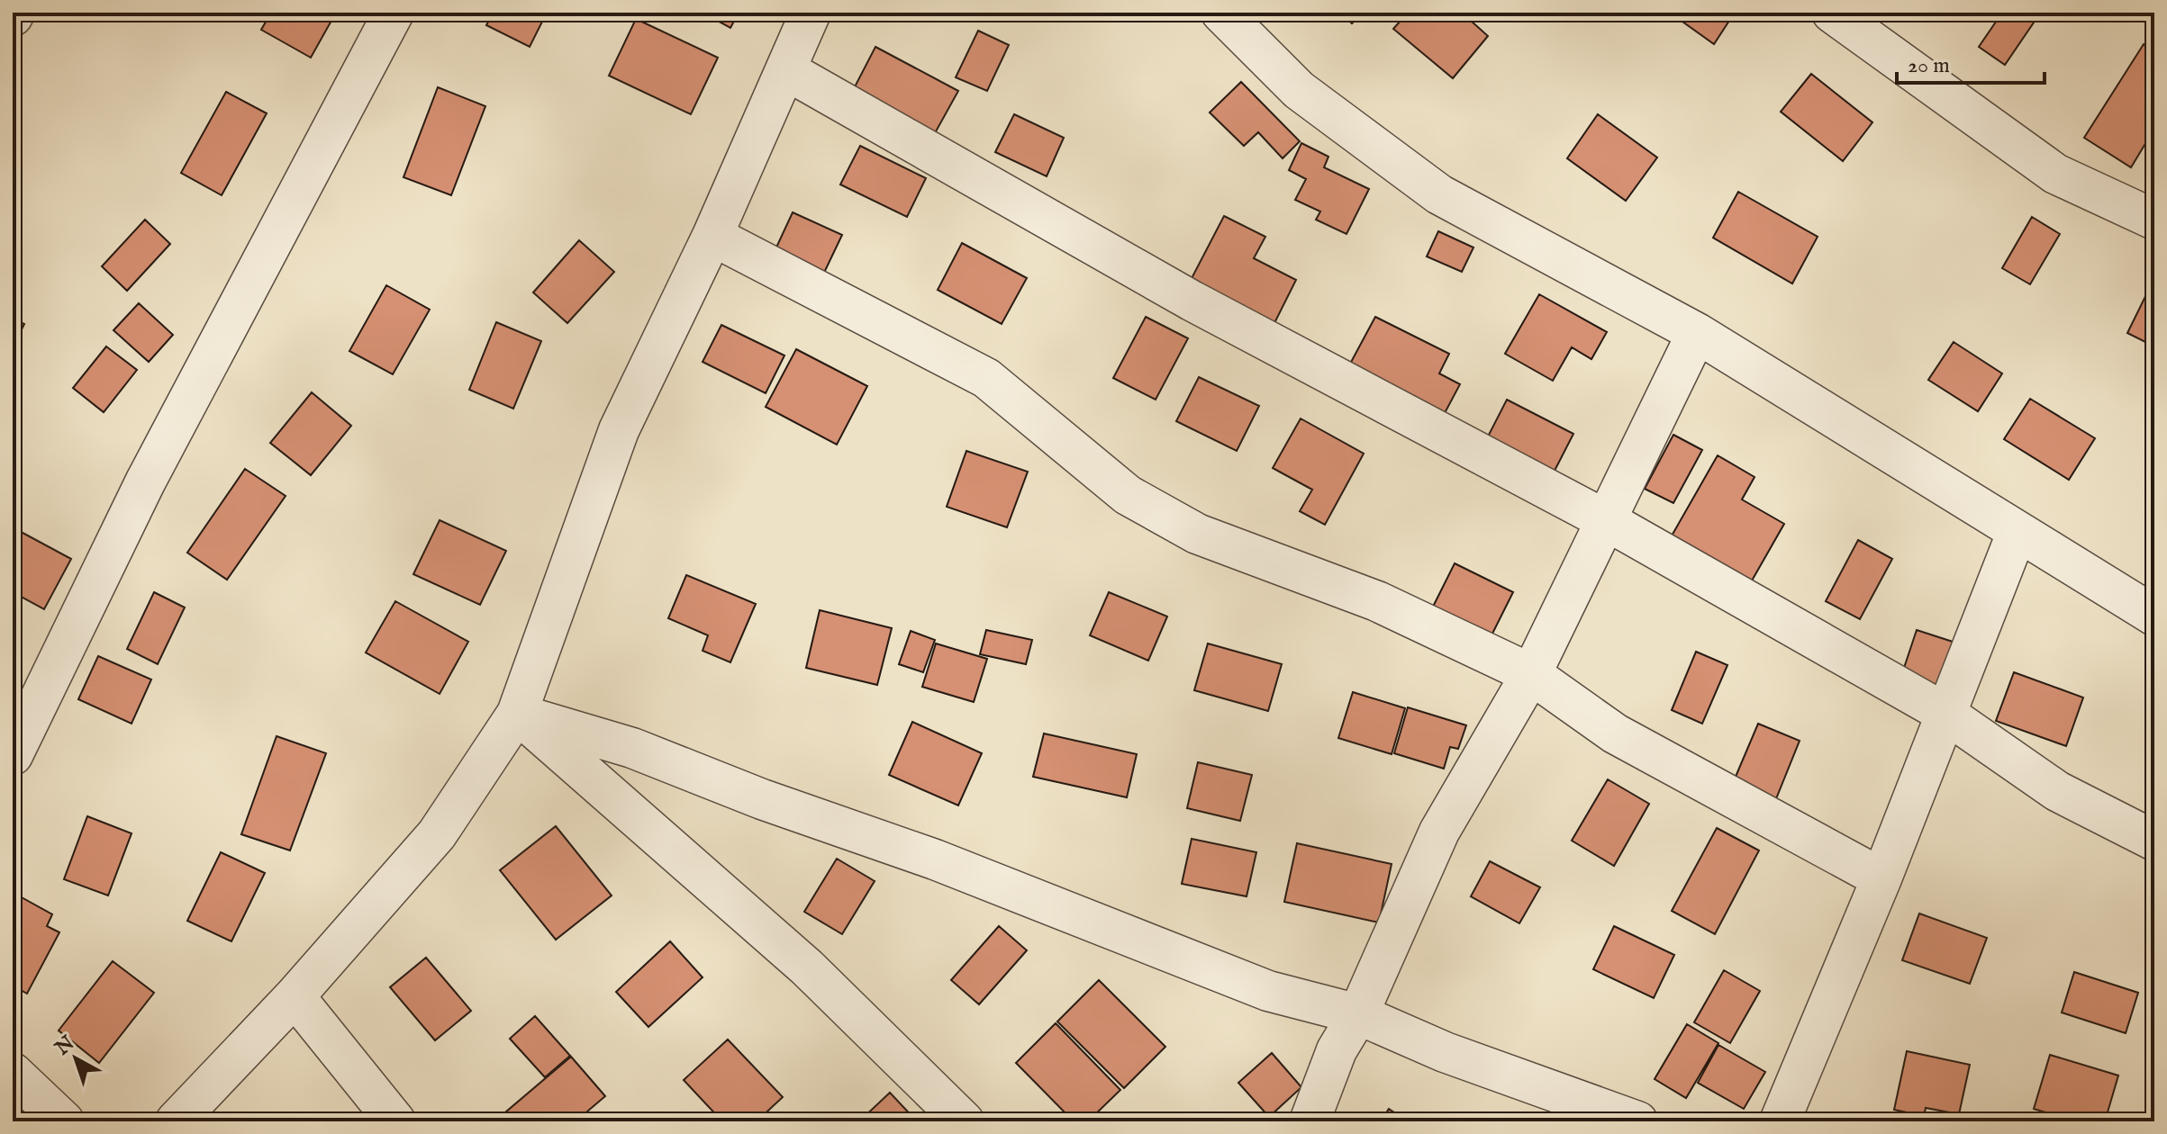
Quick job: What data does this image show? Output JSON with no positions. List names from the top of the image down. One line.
{"scale_bar":"20 m","north":"top left"}
